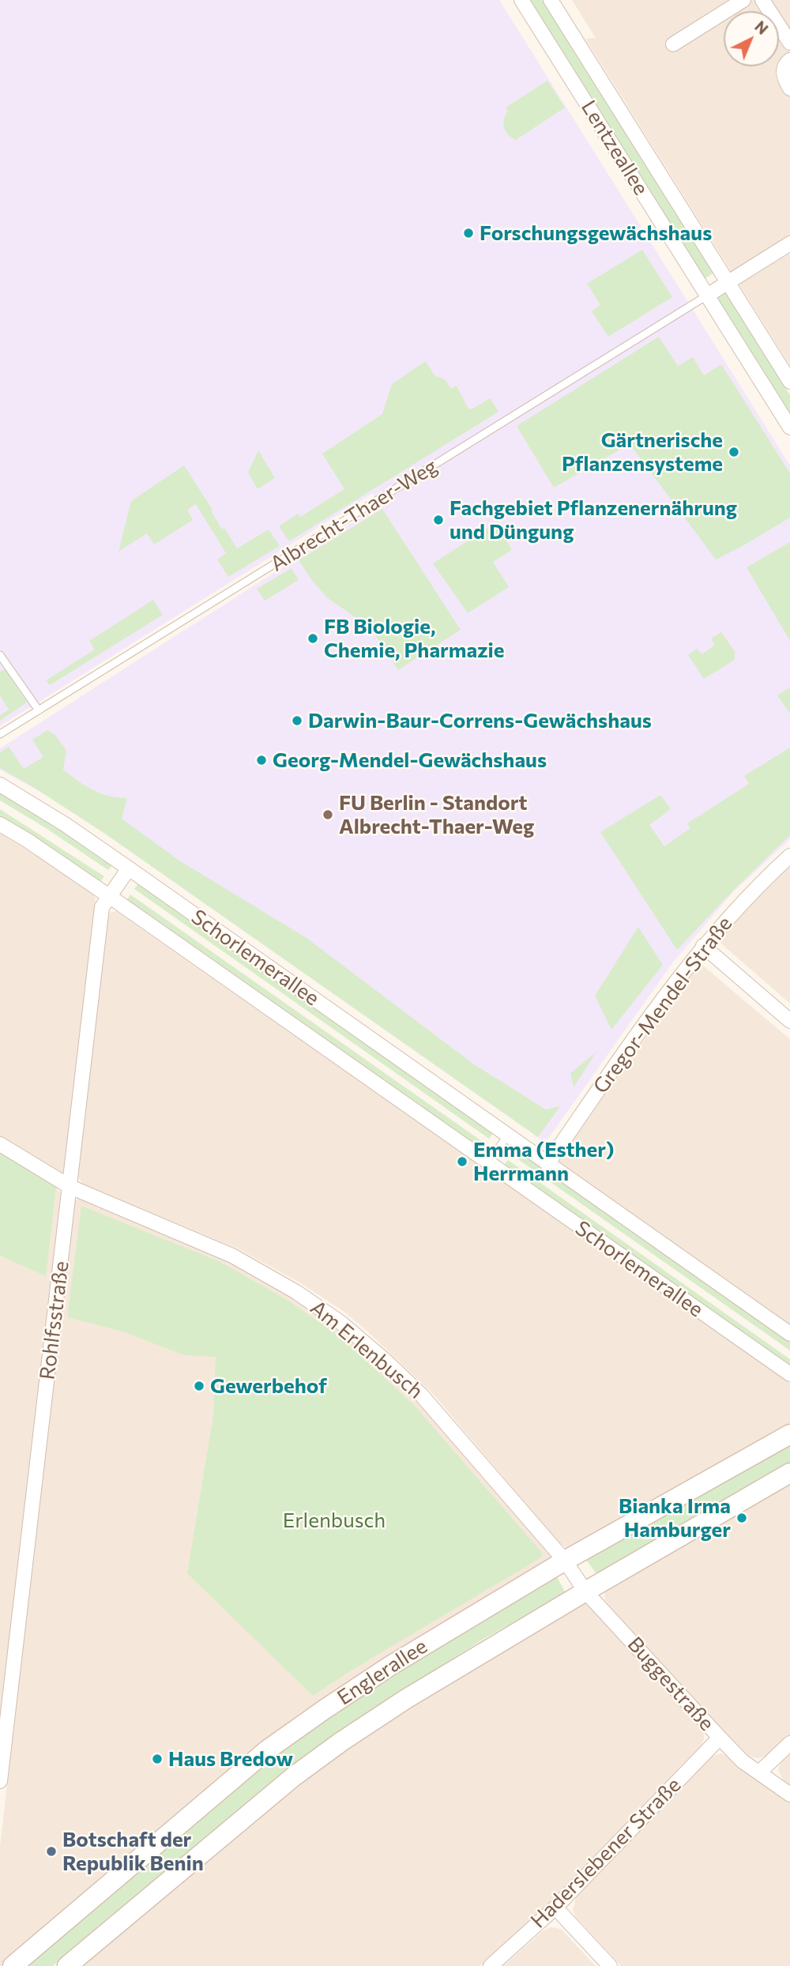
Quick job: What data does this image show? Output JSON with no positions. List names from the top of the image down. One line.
{"streets":{"main road":["Englerallee"],"street":["Lentzeallee","Schorlemerallee","Gregor-Mendel-Straße","Rohlfsstraße","Am Erlenbusch","Buggestraße","Haderslebener Straße"],"lane":["Albrecht-Thaer-Weg"]},"crossings":[["Lentzeallee","Albrecht-Thaer-Weg"],["Schorlemerallee","Gregor-Mendel-Straße"],["Schorlemerallee","Rohlfsstraße"],["Rohlfsstraße","Am Erlenbusch"],["Am Erlenbusch","Englerallee"],["Am Erlenbusch","Buggestraße"],["Englerallee","Buggestraße"],["Buggestraße","Haderslebener Straße"]],"parks":["Erlenbusch"],"places":["Forschungsgewächshaus","Gärtnerische Pflanzensysteme","Fachgebiet Pflanzenernährung und Düngung","FB Biologie, Chemie, Pharmazie","Darwin-Baur-Correns-Gewächshaus","Georg-Mendel-Gewächshaus","FU Berlin - Standort Albrecht-Thaer-Weg","Emma (Esther) Herrmann","Gewerbehof","Bianka Irma Hamburger","Haus Bredow","Botschaft der Republik Benin"],"north":"top right"}
